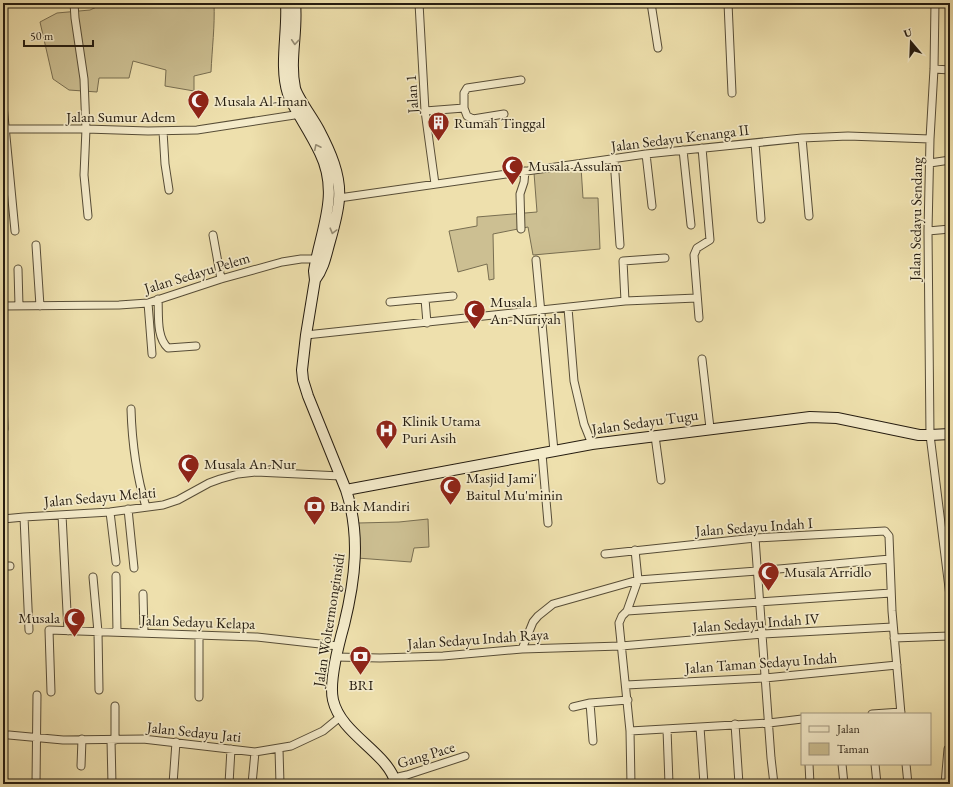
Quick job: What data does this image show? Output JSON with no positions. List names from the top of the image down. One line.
{"streets":{"main road":["Jalan Sedayu Tugu","Jalan Woltermonginsidi"],"street":["Jalan 1","Jalan Sumur Adem","Jalan Sedayu Kenanga II","Jalan Sedayu Sendang","Jalan Sedayu Pelem","Jalan Sedayu Melati","Jalan Sedayu Indah I","Jalan Sedayu Kelapa","Jalan Sedayu Indah IV","Jalan Sedayu Indah Raya","Jalan Taman Sedayu Indah","Jalan Sedayu Jati","Gang Pace"]},"crossings":[["Jalan 1","Jalan Sedayu Kenanga II"],["Jalan Sumur Adem","Jalan Woltermonginsidi"],["Jalan Sedayu Kenanga II","Jalan Sedayu Sendang"],["Jalan Sedayu Kenanga II","Jalan Woltermonginsidi"],["Jalan Sedayu Sendang","Jalan Sedayu Tugu"],["Jalan Sedayu Pelem","Jalan Woltermonginsidi"],["Jalan Sedayu Tugu","Jalan Woltermonginsidi"],["Jalan Sedayu Melati","Jalan Woltermonginsidi"],["Jalan Woltermonginsidi","Jalan Sedayu Kelapa"],["Jalan Woltermonginsidi","Jalan Sedayu Indah Raya"],["Jalan Woltermonginsidi","Jalan Sedayu Jati"],["Jalan Woltermonginsidi","Gang Pace"],["Jalan Sedayu Indah IV","Jalan Sedayu Indah Raya"]],"places":{"mosque":["Musala Al-Iman","Musala Assulam","Musala An-Nuriyah","Musala An-Nur","Masjid Jami' Baitul Mu'minin","Musala Arridlo","Musala"],"building":["Rumah Tinggal"],"hospital":["Klinik Utama Puri Asih"],"bank":["Bank Mandiri","BRI"]},"legend":["Jalan","Taman"],"scale_bar":"50 m","north":"top"}
